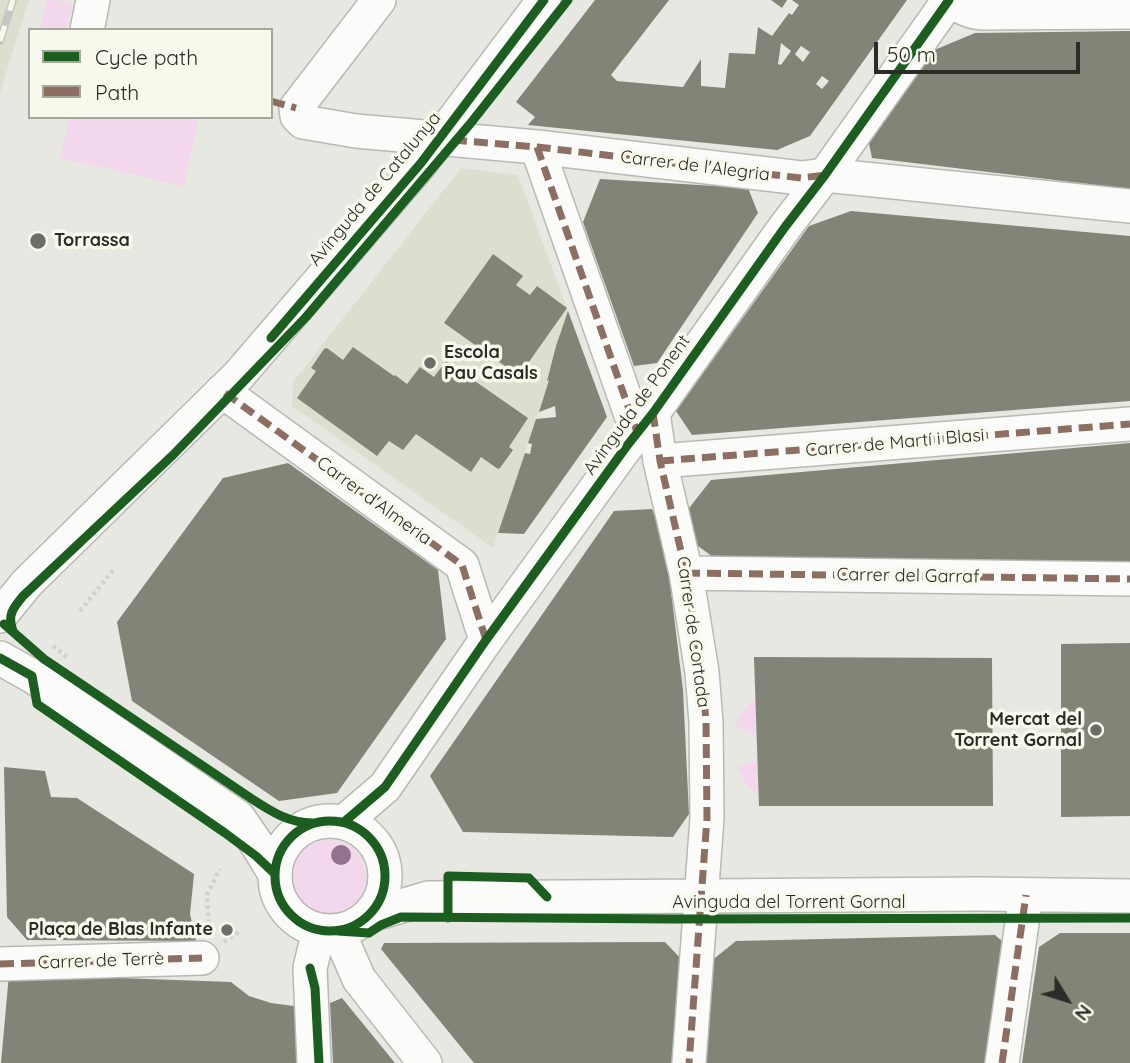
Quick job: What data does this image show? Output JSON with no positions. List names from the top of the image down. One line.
{"streets":{"street":["Carrer de l'Alegria","Avinguda de Catalunya","Avinguda de Ponent","Carrer de Martí i Blasi","Carrer d'Almeria","Carrer del Garraf","Carrer de Cortada","Avinguda del Torrent Gornal","Carrer de Terrè"]},"crossings":[["Carrer de l'Alegria","Avinguda de Catalunya"],["Carrer de l'Alegria","Avinguda de Ponent"],["Carrer de l'Alegria","Carrer de Cortada"],["Avinguda de Catalunya","Carrer d'Almeria"],["Avinguda de Ponent","Carrer d'Almeria"],["Avinguda de Ponent","Carrer de Cortada"],["Avinguda de Ponent","Avinguda del Torrent Gornal"],["Carrer de Martí i Blasi","Carrer de Cortada"],["Carrer del Garraf","Carrer de Cortada"],["Carrer de Cortada","Avinguda del Torrent Gornal"]],"places":["Torrassa","Escola Pau Casals","Mercat del Torrent Gornal","Plaça de Blas Infante"],"legend":["Cycle path","Path"],"scale_bar":"50 m","north":"bottom right"}
